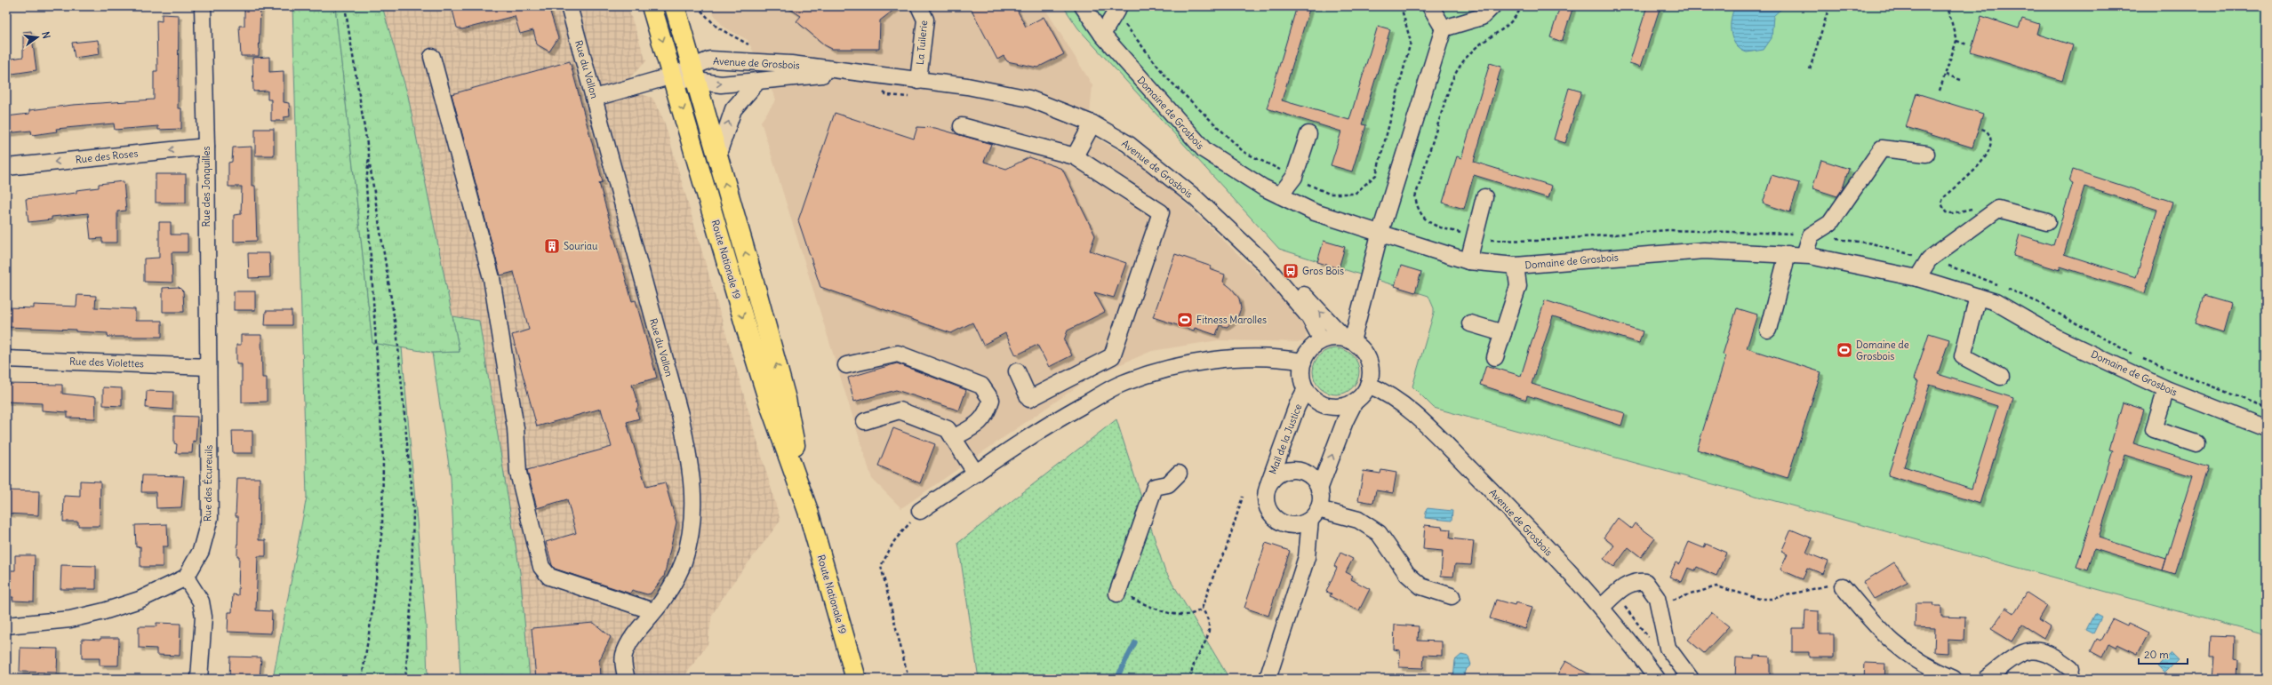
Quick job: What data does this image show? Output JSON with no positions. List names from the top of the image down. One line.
{"streets":{"main road":["Route Nationale 19"],"street":["La Tuilerie","Avenue de Grosbois","Rue du Vallon","Domaine de Grosbois","Rue des Roses","Rue des Jonquilles","Rue des Violettes","Mail de la Justice","Rue des Écureuils"]},"crossings":[["La Tuilerie","Avenue de Grosbois"],["Avenue de Grosbois","Rue du Vallon"],["Avenue de Grosbois","Route Nationale 19"],["Avenue de Grosbois","Mail de la Justice"],["Rue des Roses","Rue des Jonquilles"],["Rue des Jonquilles","Rue des Violettes"],["Rue des Jonquilles","Rue des Écureuils"],["Rue des Violettes","Rue des Écureuils"]],"one_way":["Rue des Roses"],"places":{"building":["Souriau"],"bus stop":["Gros Bois"],"sports":["Fitness Marolles","Domaine de Grosbois"]},"scale_bar":"20 m","north":"right"}
